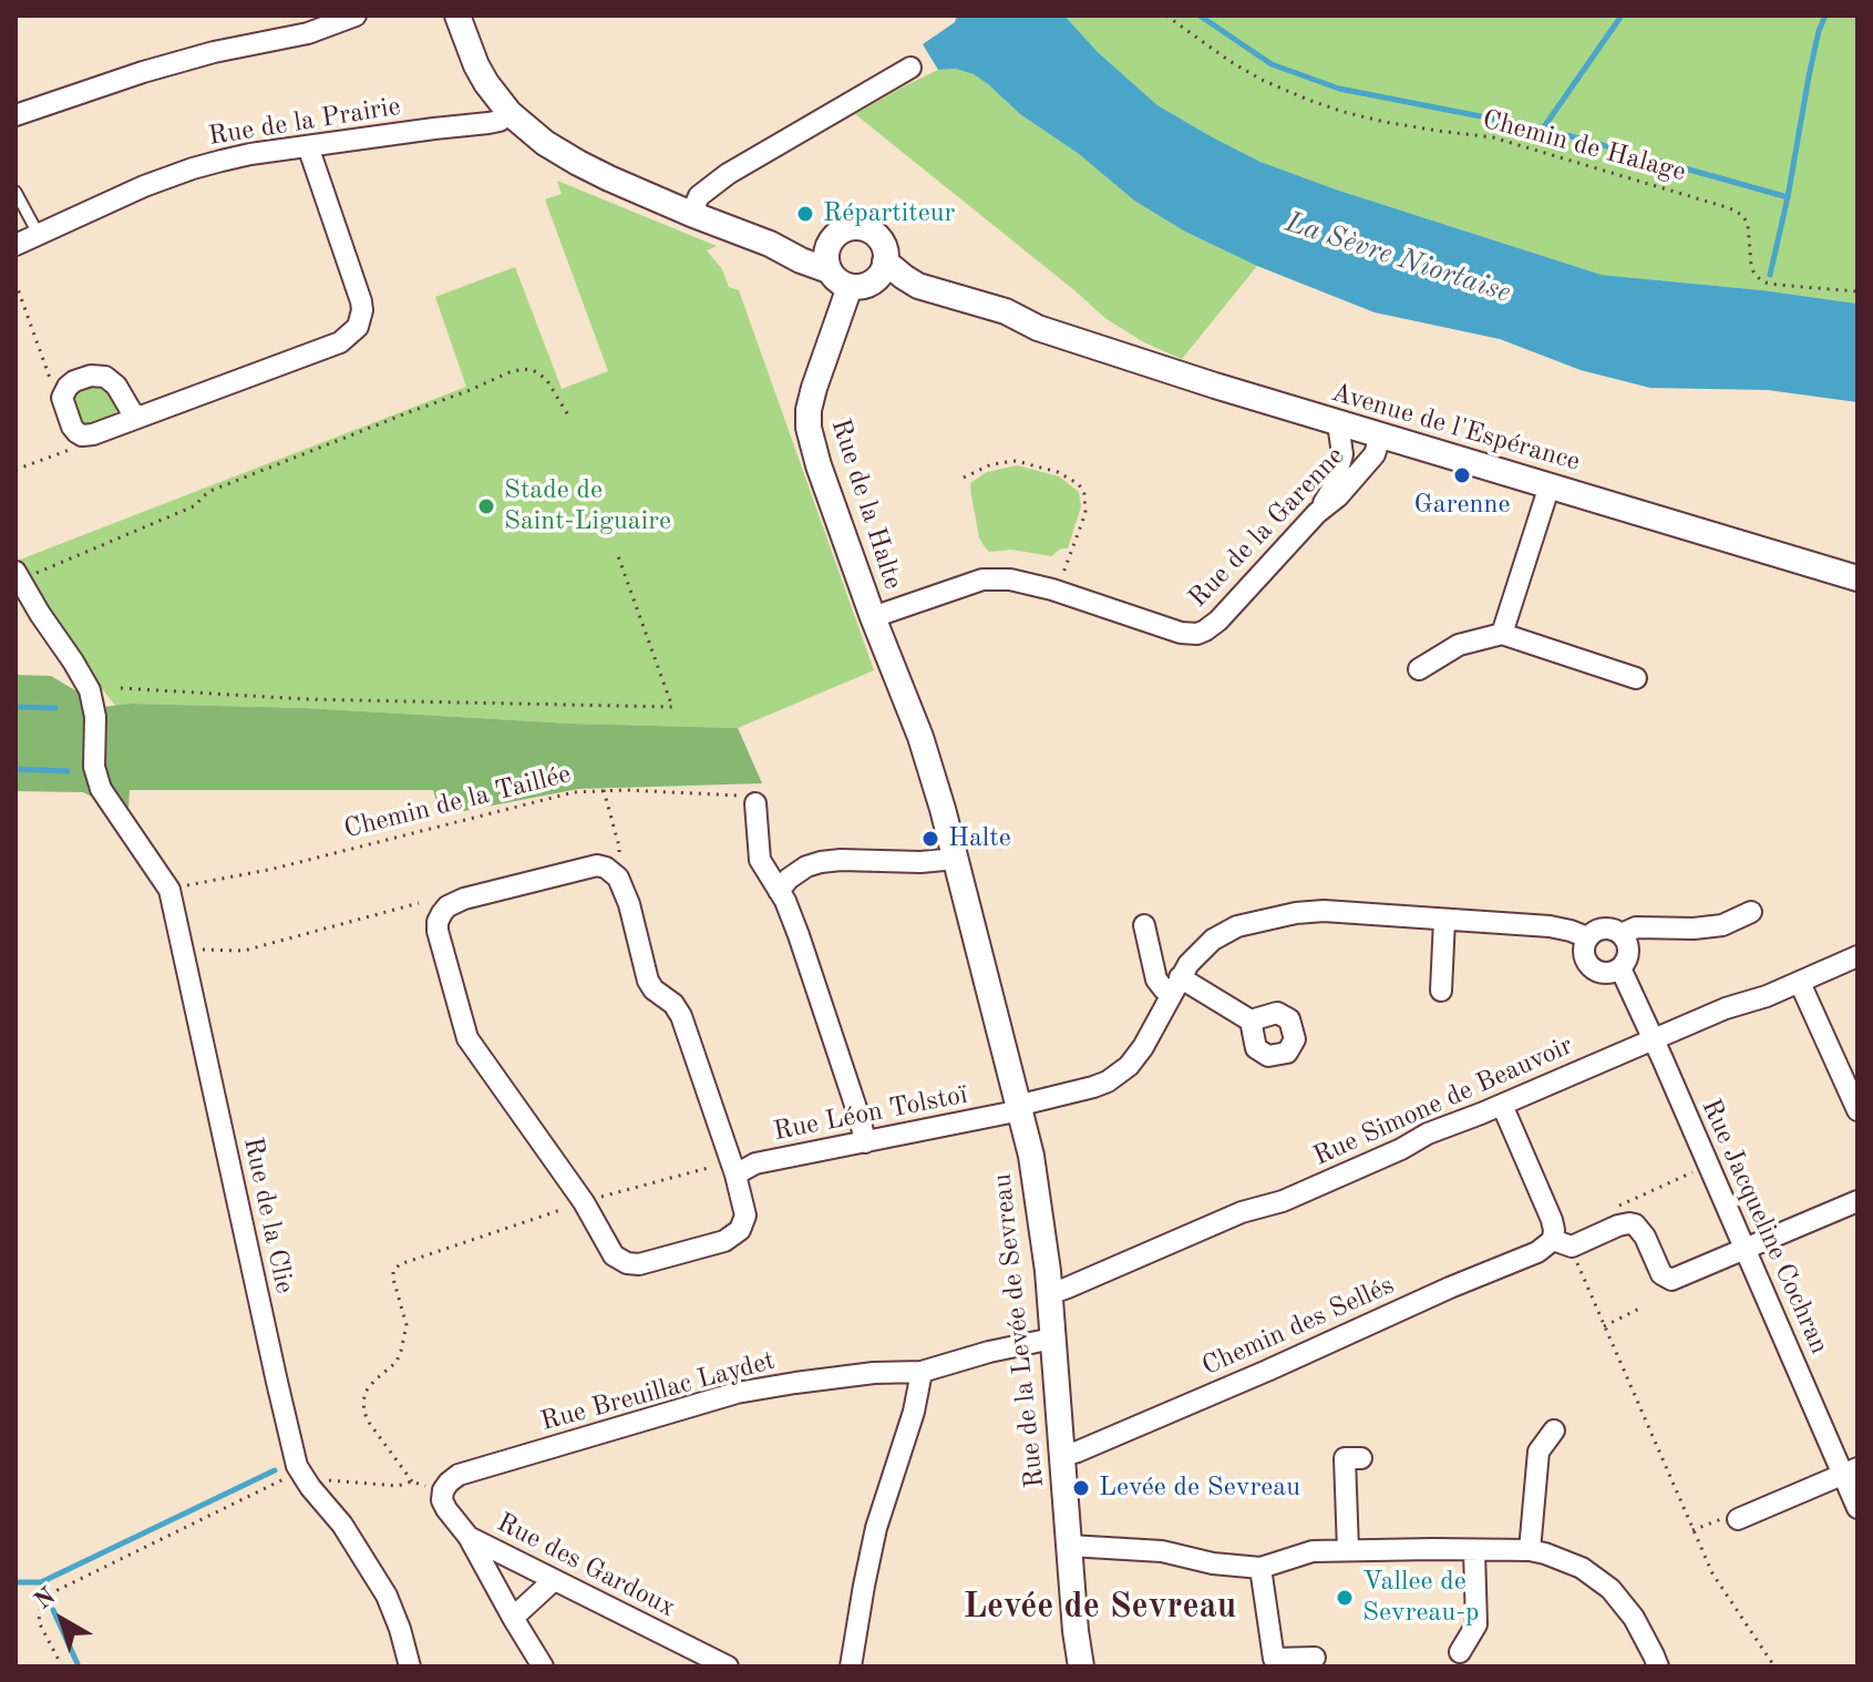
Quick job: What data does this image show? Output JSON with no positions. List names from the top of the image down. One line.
{"streets":{"street":["Rue de la Prairie","Avenue de l'Espérance","Rue de la Halte","Rue de la Garenne","Rue Simone de Beauvoir","Rue Léon Tolstoï","Rue de la Clie","Rue Jacqueline Cochran","Chemin des Sellés","Rue de la Levée de Sevreau","Rue Breuillac Laydet","Rue des Gardoux"],"path":["Chemin de Halage","Chemin de la Taillée"]},"crossings":[["Avenue de l'Espérance","Rue de la Halte"],["Avenue de l'Espérance","Rue de la Garenne"],["Rue de la Halte","Rue de la Garenne"],["Rue de la Halte","Rue de la Levée de Sevreau"],["Chemin de la Taillée","Rue de la Clie"],["Rue Simone de Beauvoir","Rue Jacqueline Cochran"],["Rue Simone de Beauvoir","Rue de la Levée de Sevreau"],["Rue Léon Tolstoï","Rue de la Levée de Sevreau"],["Rue Jacqueline Cochran","Chemin des Sellés"],["Chemin des Sellés","Rue de la Levée de Sevreau"],["Rue de la Levée de Sevreau","Rue Breuillac Laydet"],["Rue Breuillac Laydet","Rue des Gardoux"]],"districts":["Levée de Sevreau"],"water":["La Sèvre Niortaise"],"places":["Répartiteur","Garenne","Stade de Saint-Liguaire","Halte","Levée de Sevreau","Vallee de Sevreau-p"],"north":"top left"}
